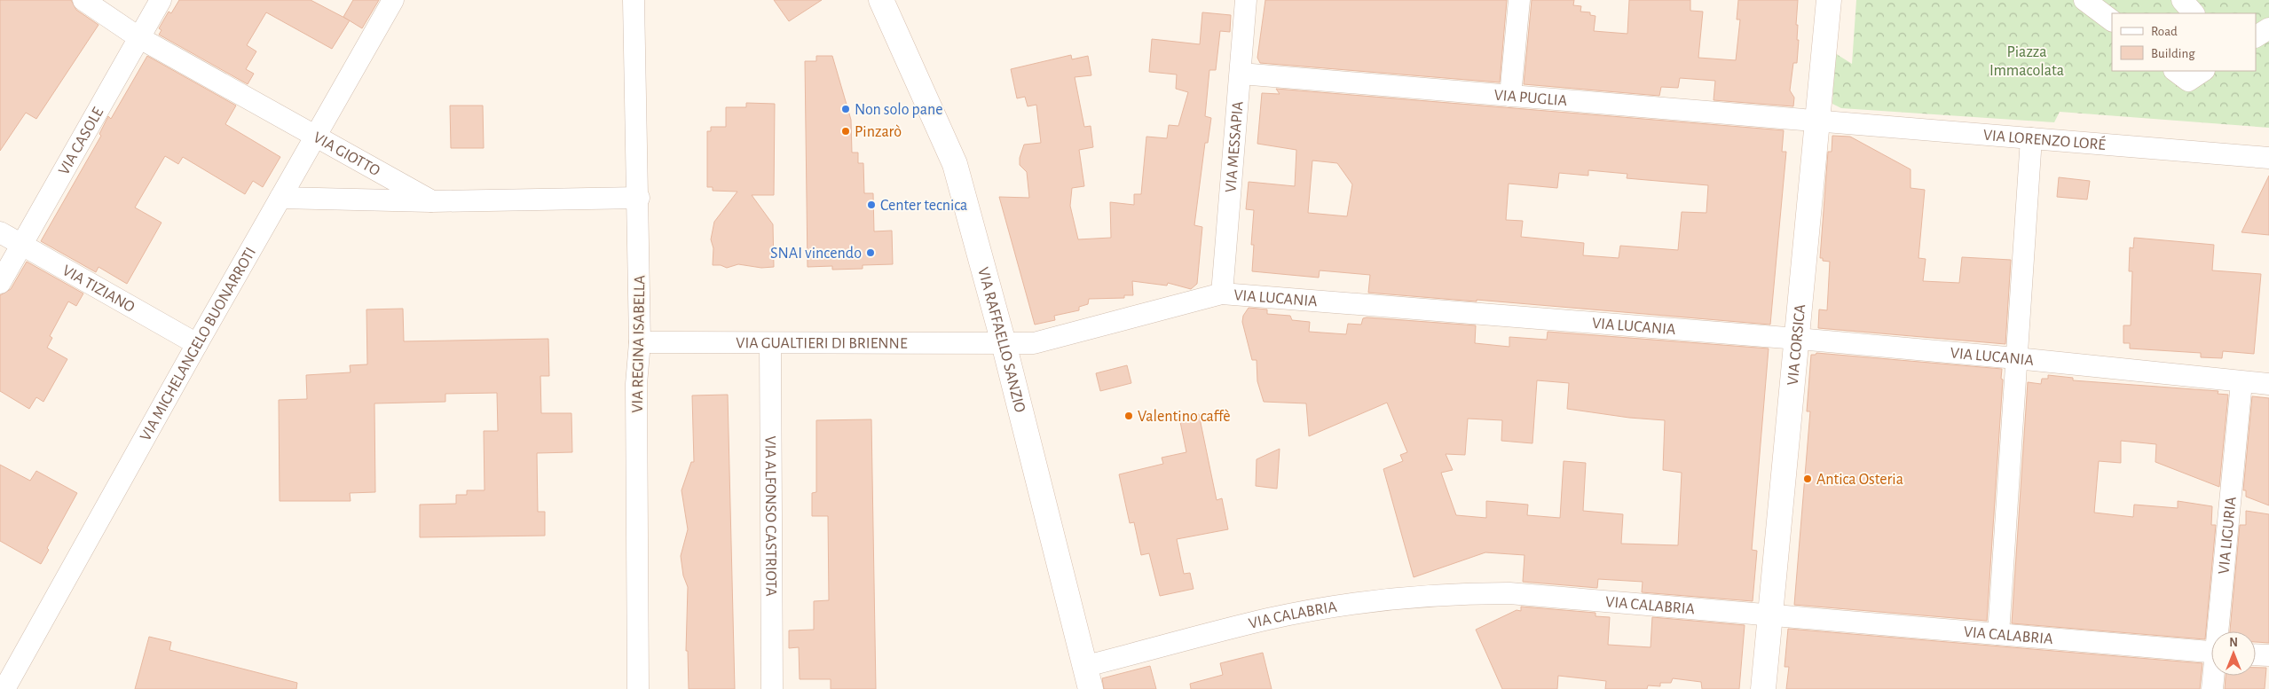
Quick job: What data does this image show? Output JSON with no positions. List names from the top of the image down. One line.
{"streets":{"street":["VIA PUGLIA","VIA LORENZO LORÉ","VIA CASOLE","VIA MESSAPIA","VIA GIOTTO","VIA TIZIANO","VIA LUCANIA","VIA RAFFAELLO SANZIO","VIA GUALTIERI DI BRIENNE","VIA MICHELANGELO BUONARROTI","VIA REGINA ISABELLA","VIA CORSICA","VIA ALFONSO CASTRIOTA","VIA LIGURIA","VIA CALABRIA"]},"crossings":[["VIA PUGLIA","VIA LORENZO LORÉ"],["VIA PUGLIA","VIA MESSAPIA"],["VIA PUGLIA","VIA CORSICA"],["VIA LORENZO LORÉ","VIA CORSICA"],["VIA CASOLE","VIA GIOTTO"],["VIA CASOLE","VIA TIZIANO"],["VIA MESSAPIA","VIA LUCANIA"],["VIA GIOTTO","VIA MICHELANGELO BUONARROTI"],["VIA TIZIANO","VIA MICHELANGELO BUONARROTI"],["VIA LUCANIA","VIA RAFFAELLO SANZIO"],["VIA LUCANIA","VIA GUALTIERI DI BRIENNE"],["VIA LUCANIA","VIA CORSICA"],["VIA LUCANIA","VIA LIGURIA"],["VIA RAFFAELLO SANZIO","VIA GUALTIERI DI BRIENNE"],["VIA RAFFAELLO SANZIO","VIA CALABRIA"],["VIA GUALTIERI DI BRIENNE","VIA REGINA ISABELLA"],["VIA GUALTIERI DI BRIENNE","VIA ALFONSO CASTRIOTA"],["VIA CORSICA","VIA CALABRIA"]],"parks":["Piazza Immacolata"],"places":["Non solo pane","Pinzarò","Center tecnica","SNAI vincendo","Valentino caffè","Antica Osteria"],"legend":["Road","Building"],"north":"top"}
